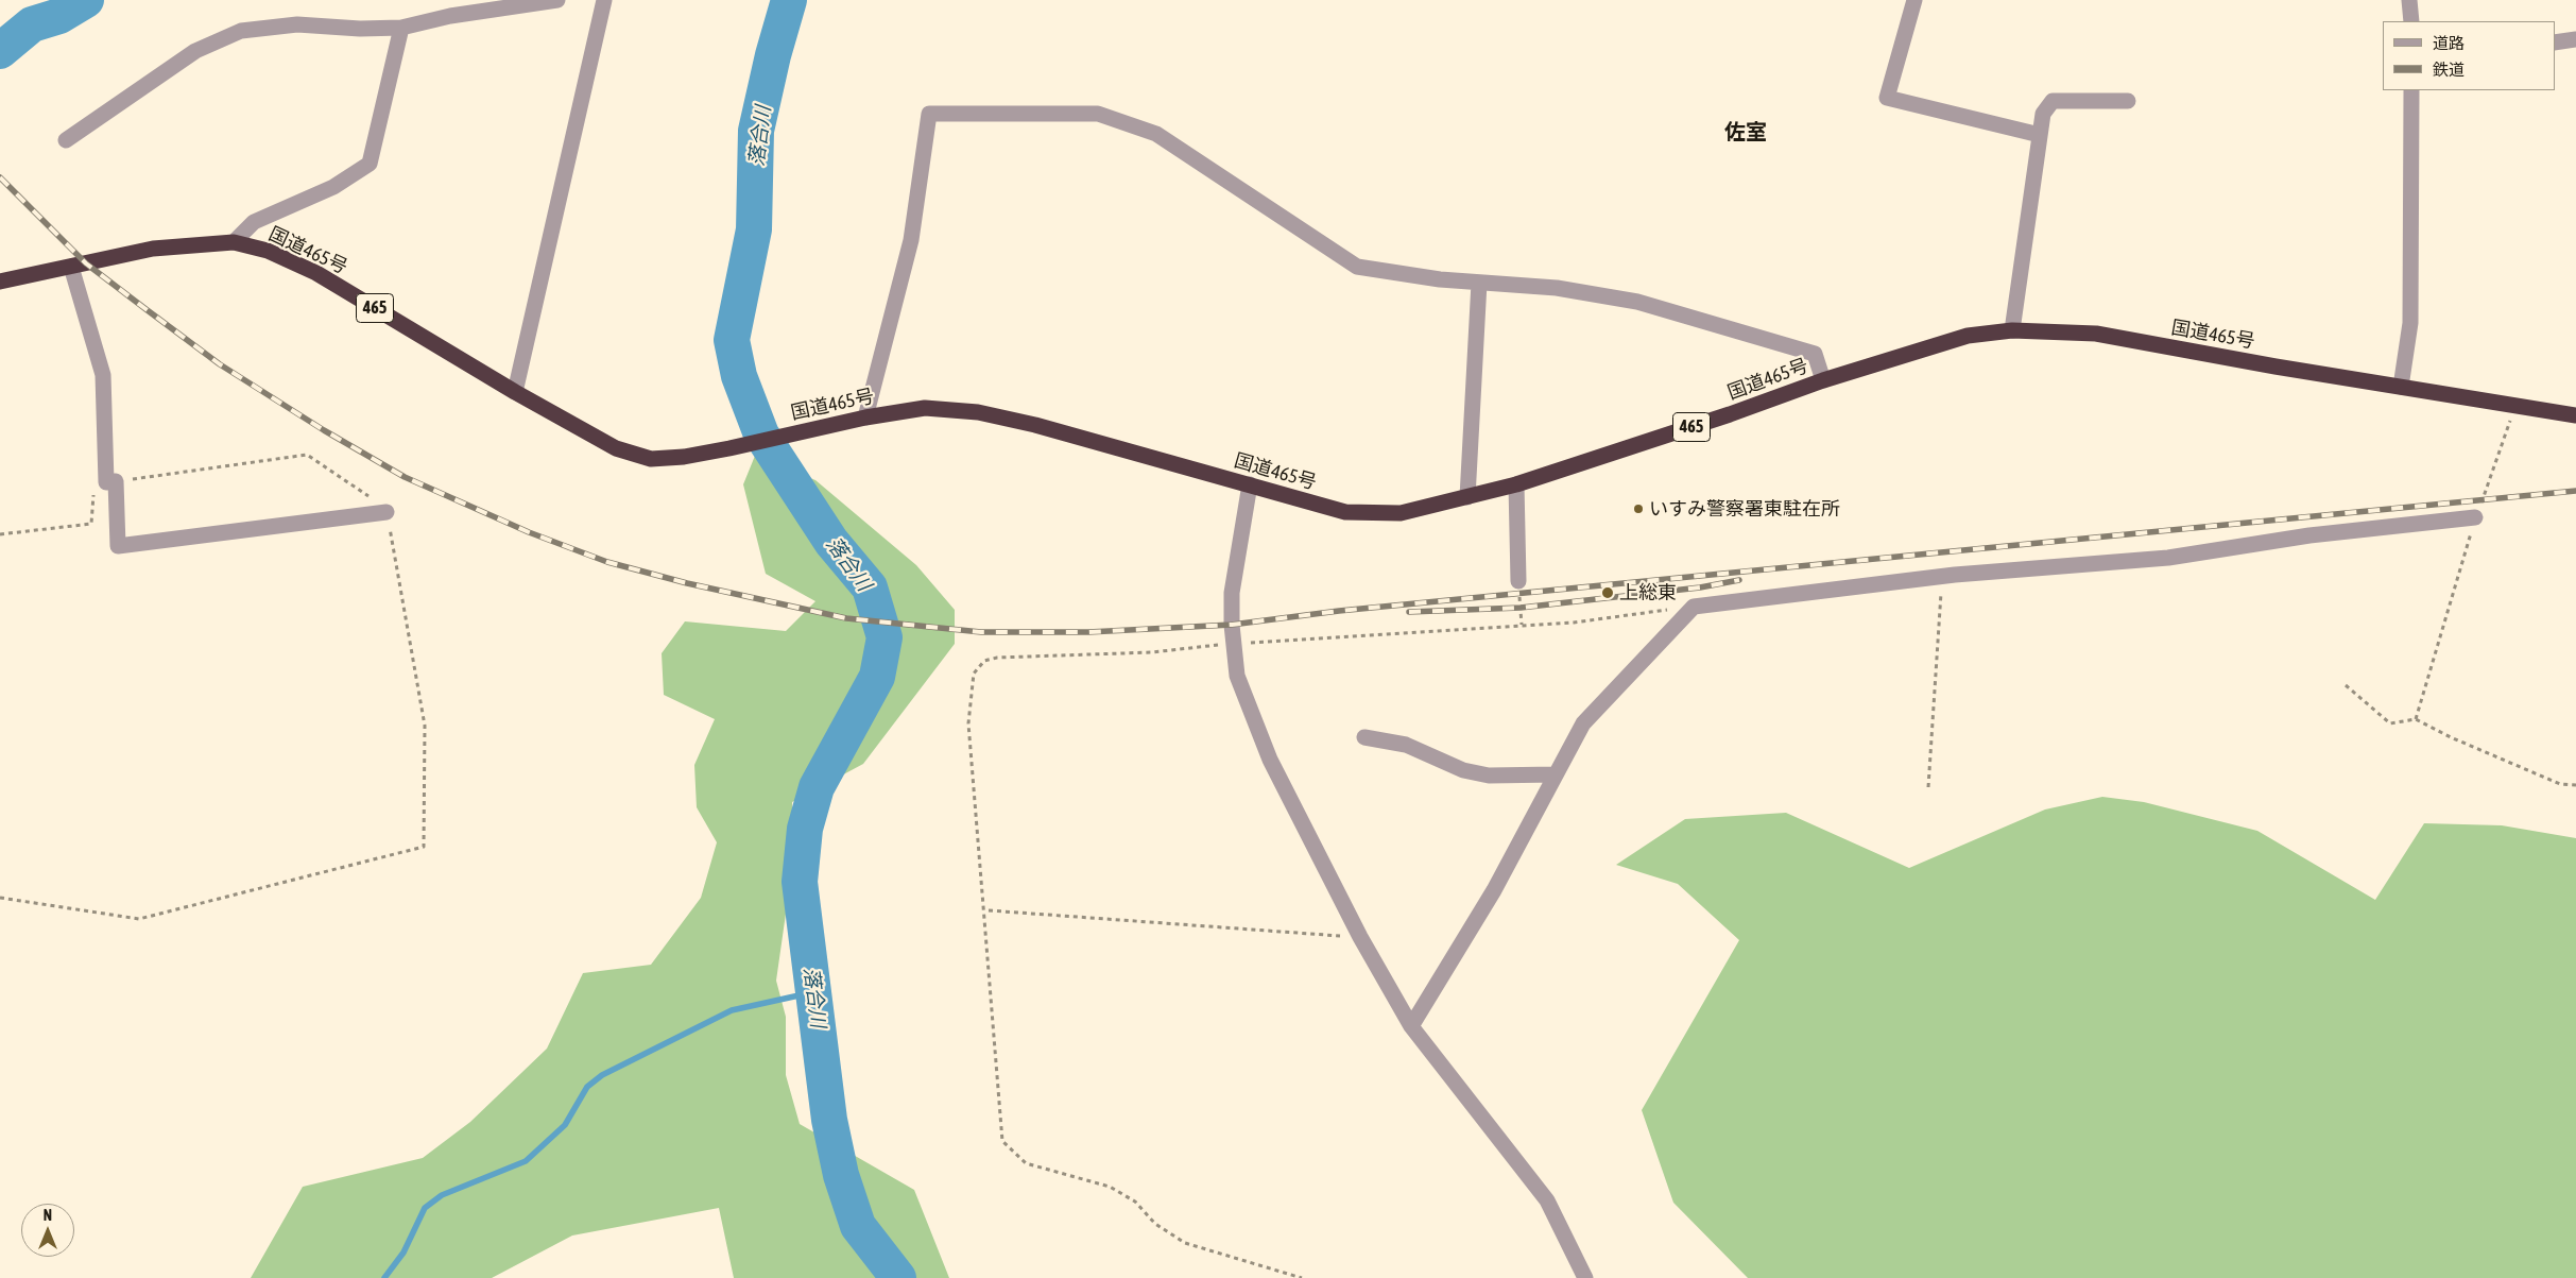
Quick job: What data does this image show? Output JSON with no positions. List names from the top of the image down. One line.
{"streets":{"highway":["国道465号","465"]},"districts":["佐室"],"water":["落合川"],"places":["いすみ警察署東駐在所","上総東"],"legend":["道路","鉄道"],"north":"top"}
